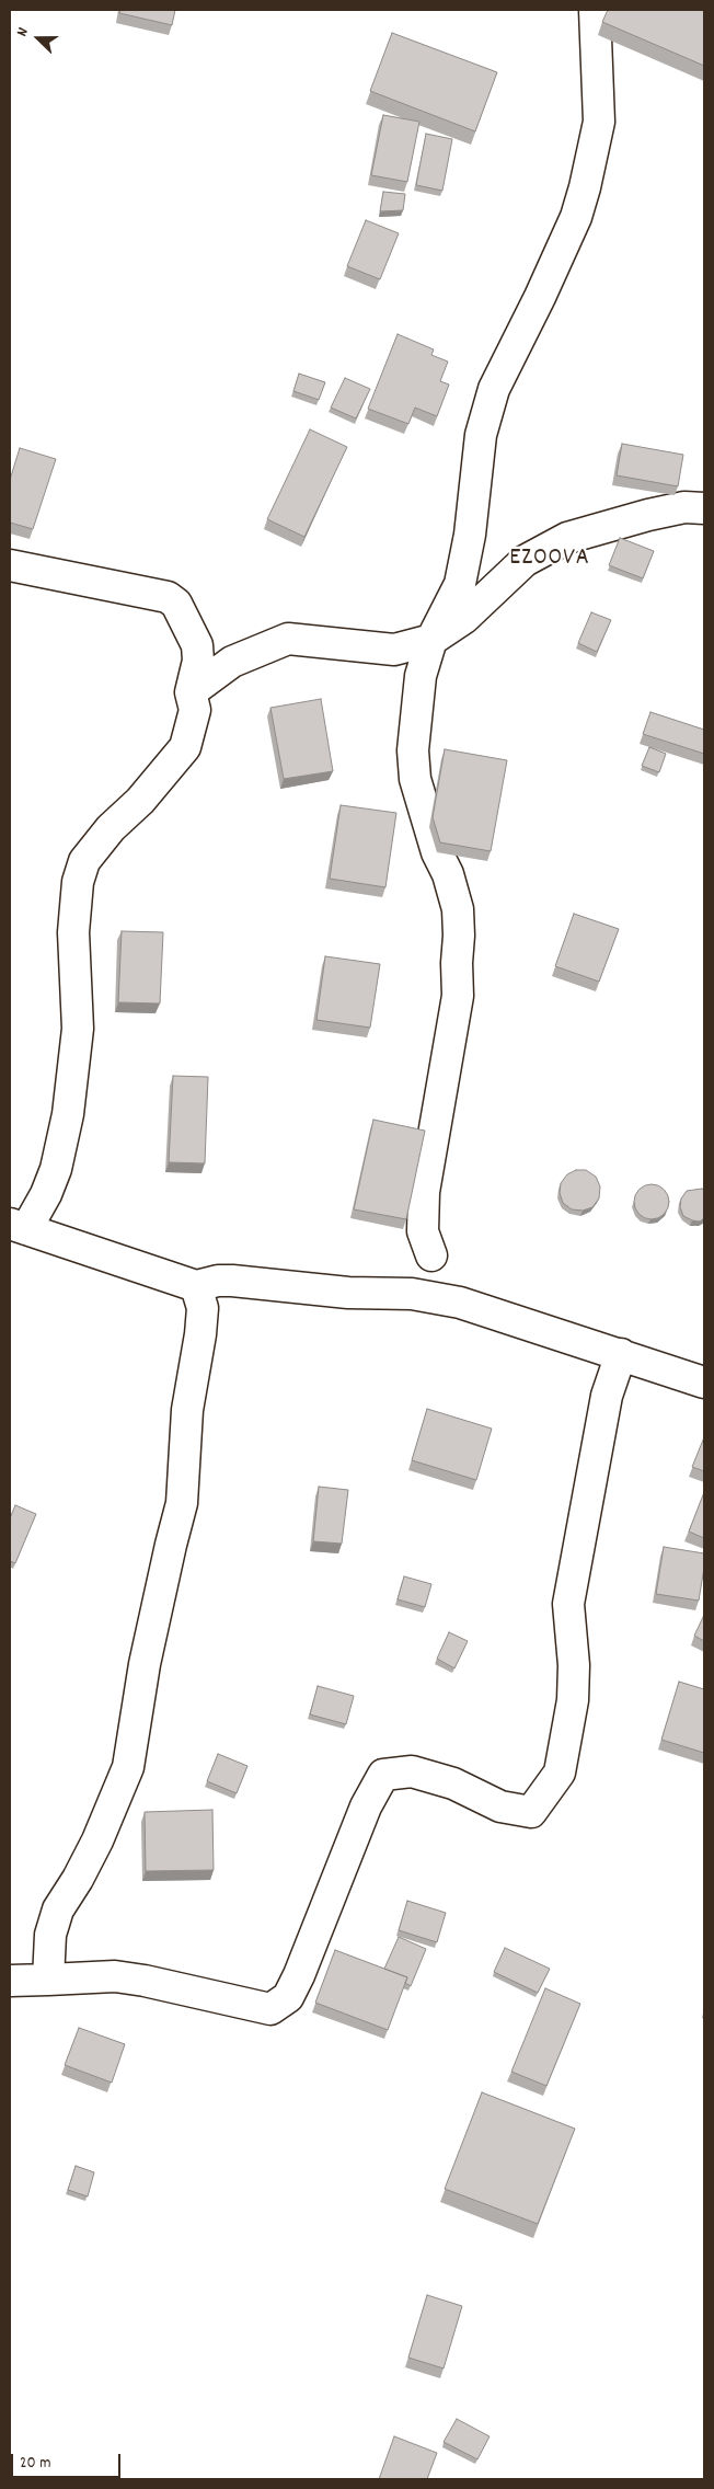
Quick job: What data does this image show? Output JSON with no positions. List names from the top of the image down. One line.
{"districts":["EZOOVA"],"scale_bar":"20 m","north":"left"}
